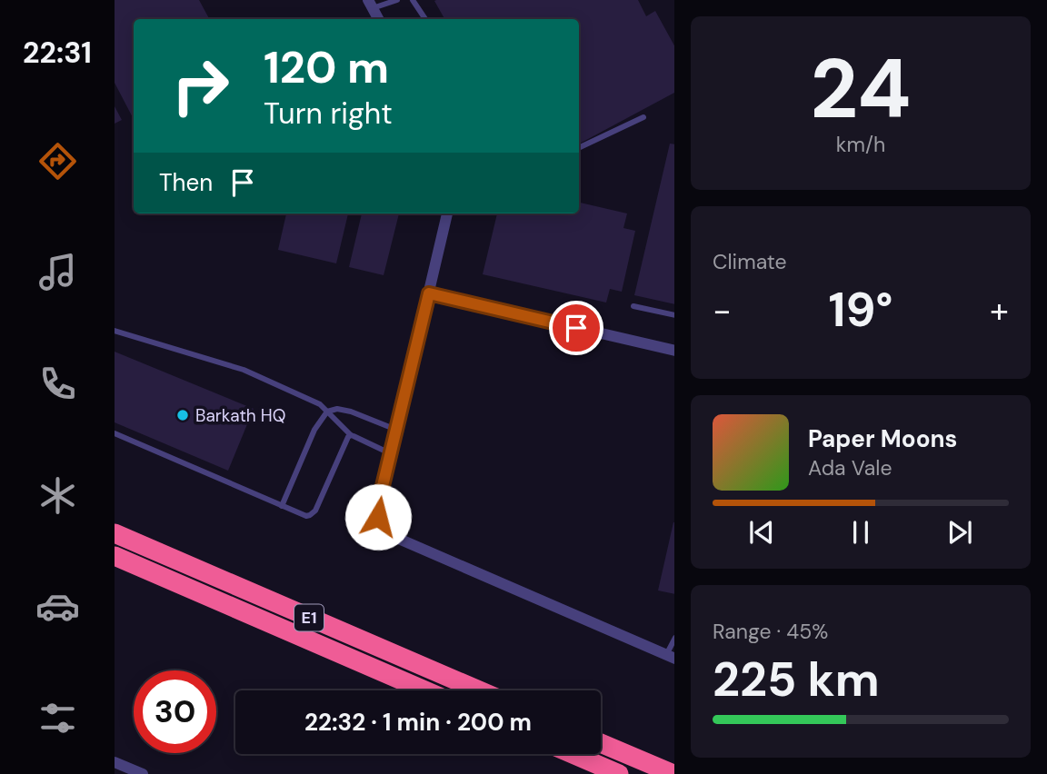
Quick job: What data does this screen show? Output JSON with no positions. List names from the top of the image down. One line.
{"streets":{"highway":["E1"]},"places":["Barkath HQ"],"page":{"tabs":"22:31","tile":[["24","km/h"],"Climate",["Range · 45%","225 km"]],"turn":["120 m","Turn right"],"then":"Then","heat":["−","19°","+"],"song":["Paper Moons","Ada Vale"],"limit":"30","trip":"22:32 · 1 min · 200 m"}}
